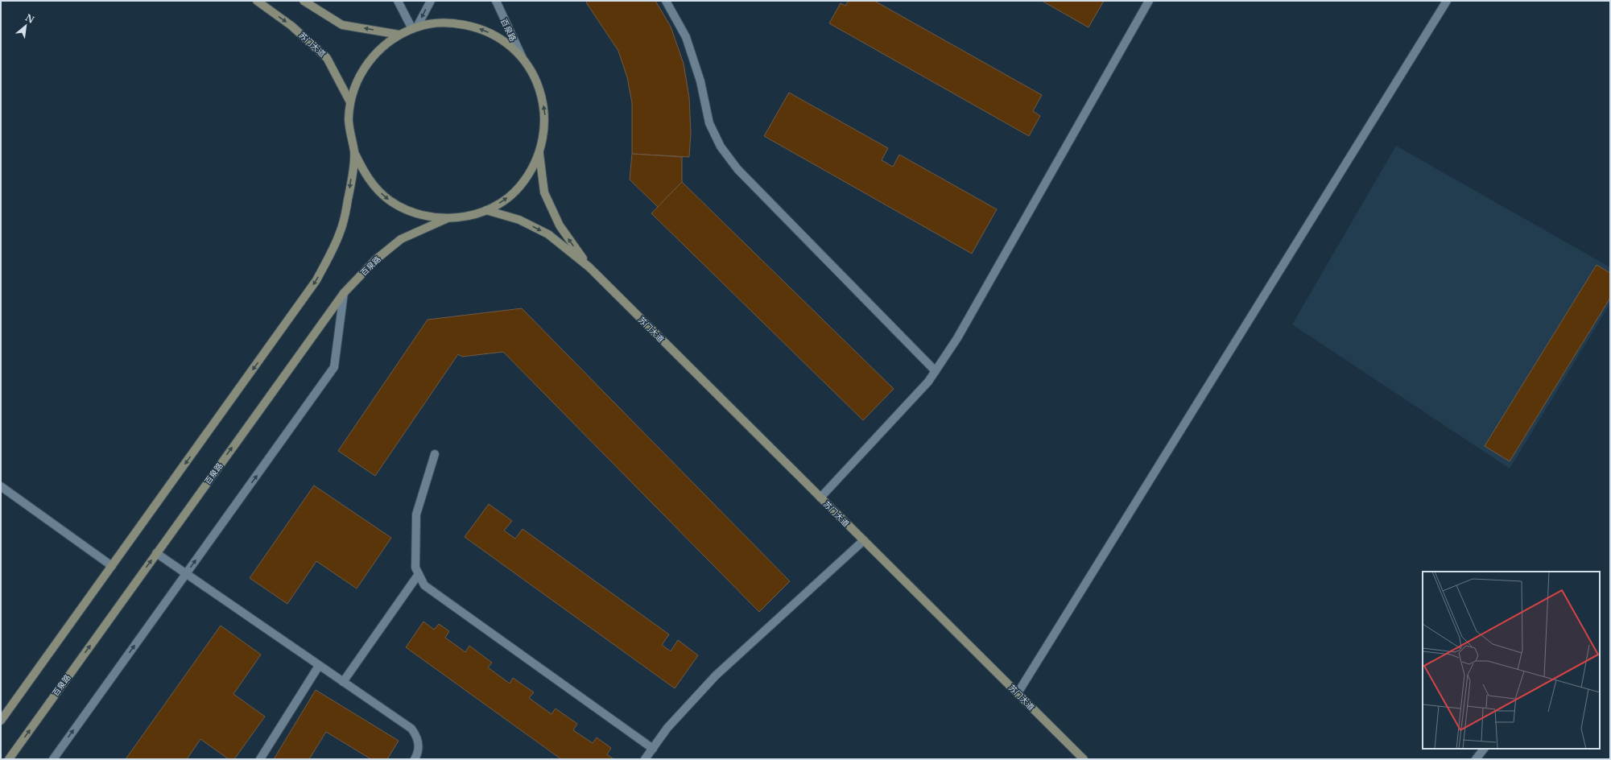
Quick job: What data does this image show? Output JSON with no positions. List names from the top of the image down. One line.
{"streets":{"main road":["百泉路","苏门大道"]},"north":"top right"}
